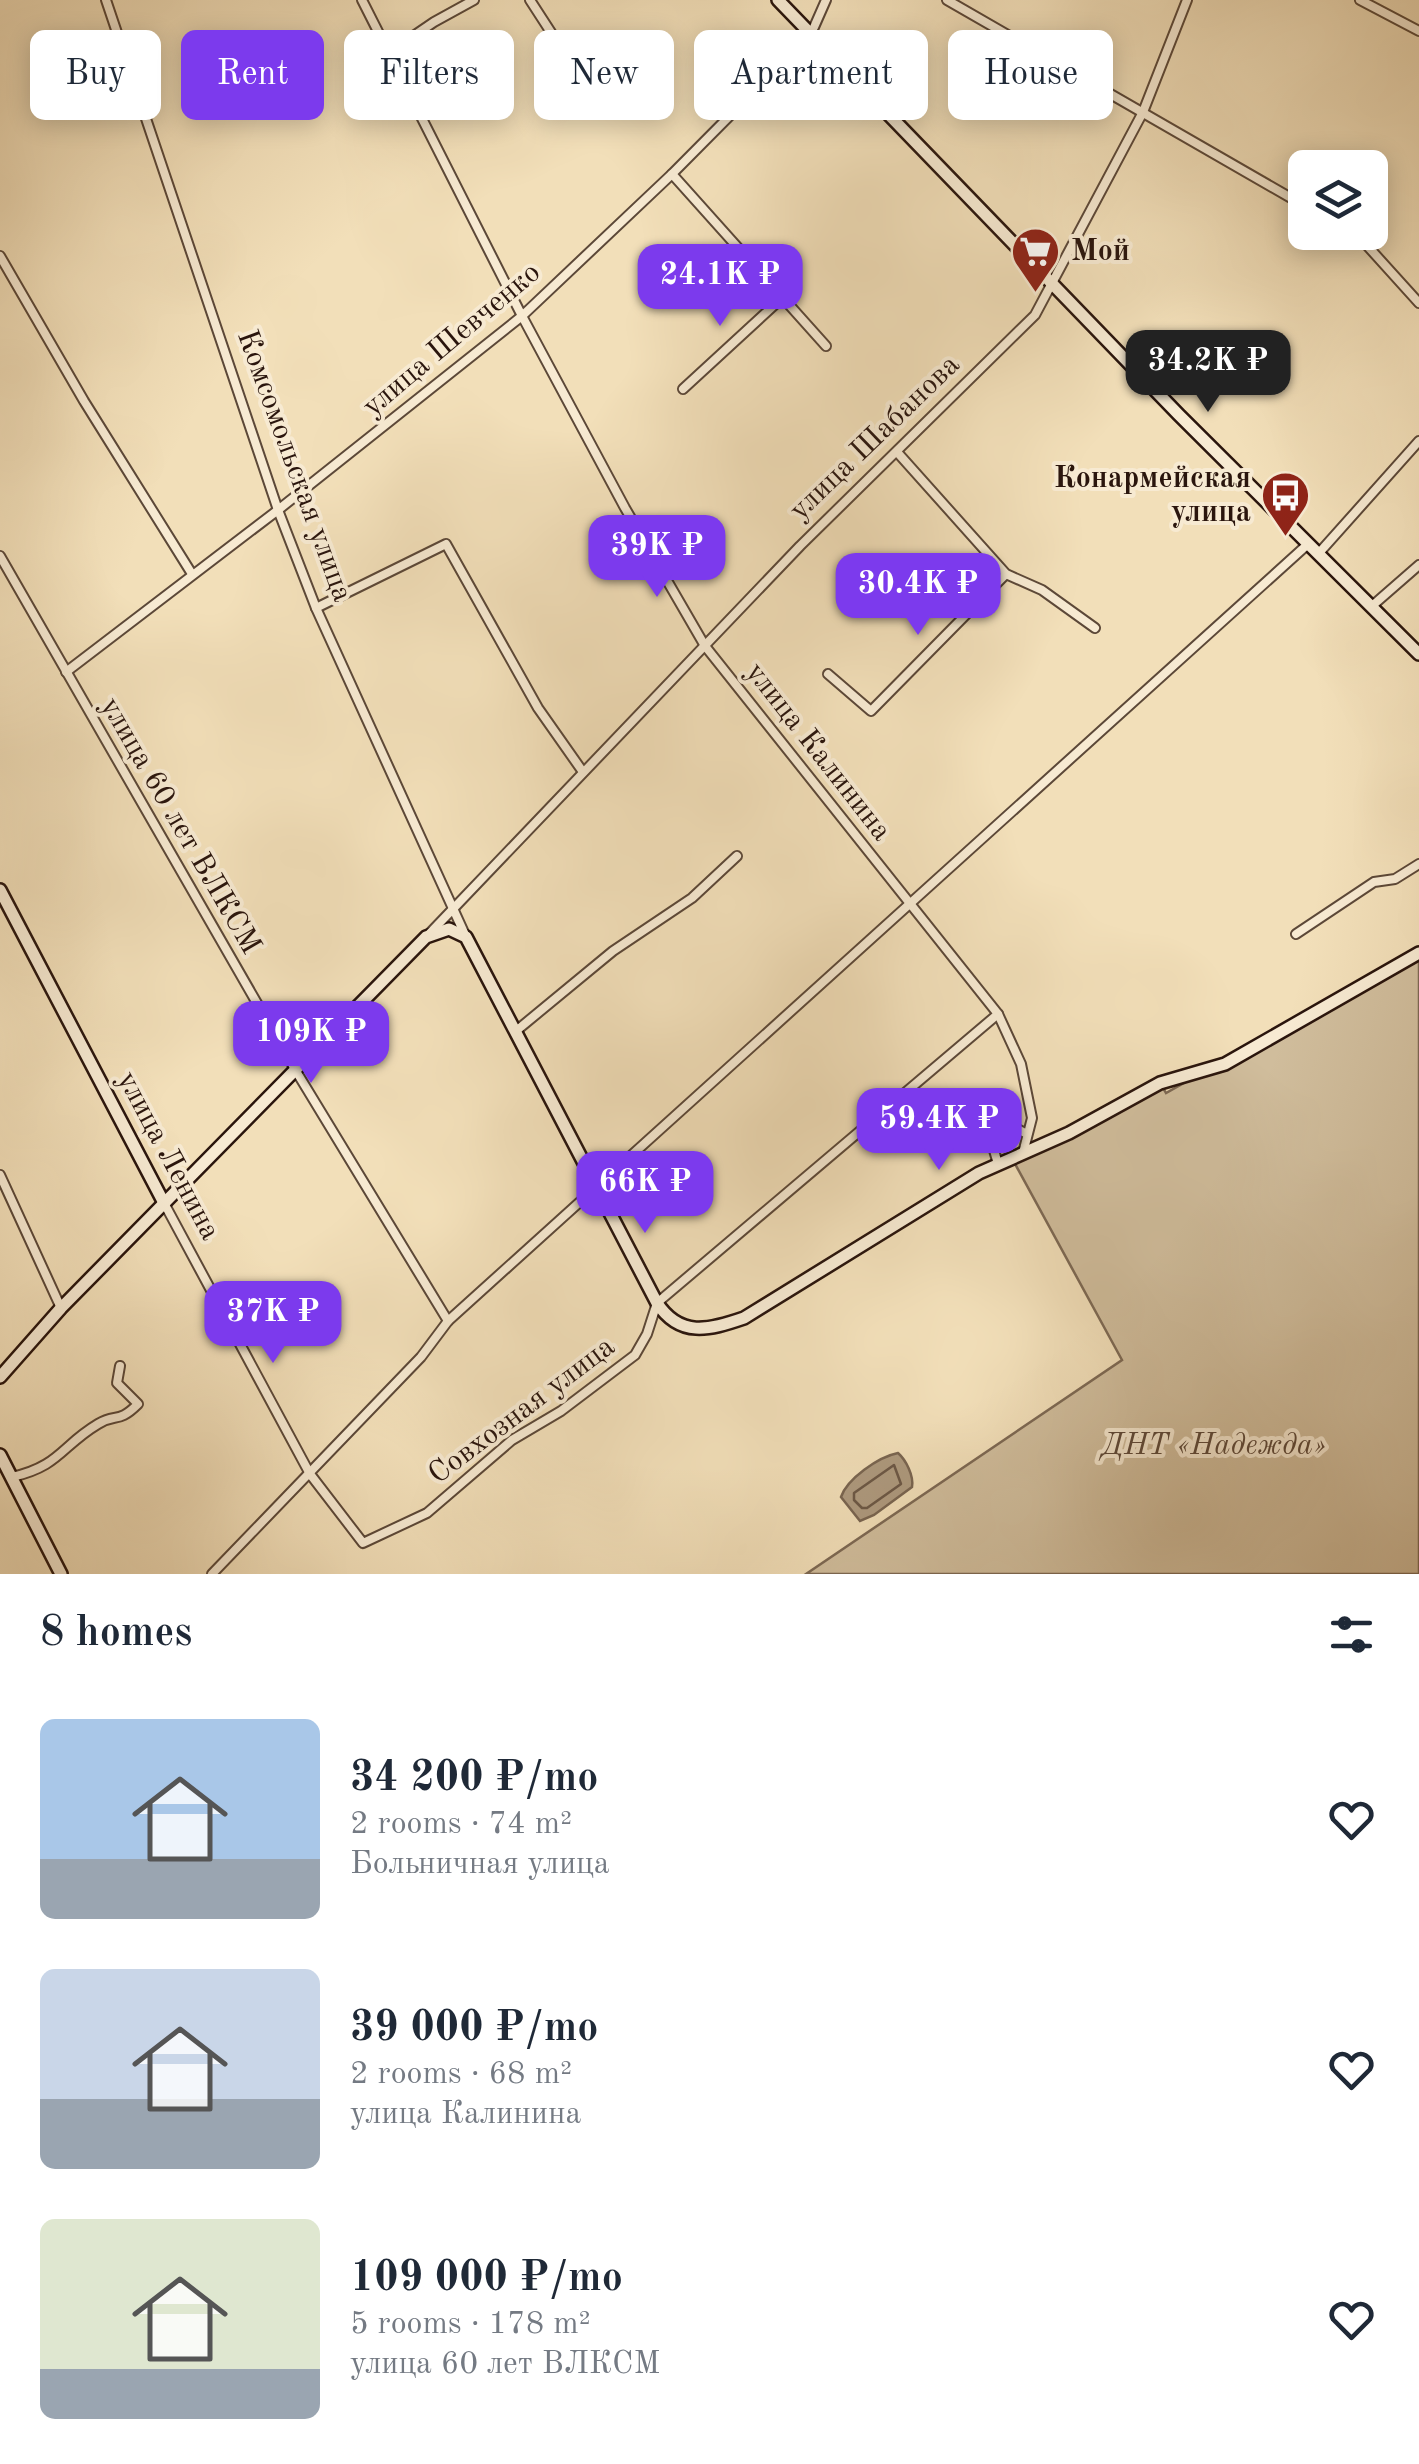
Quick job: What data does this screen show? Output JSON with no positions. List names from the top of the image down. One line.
{"streets":{"street":["улица Шевченко","улица Шабанова","Комсомольская улица","улица Калинина","улица 60 лет ВЛКСМ","улица Ленина","Совхозная улица"]},"crossings":[["улица Шевченко","Комсомольская улица"],["улица Шевченко","улица Калинина"],["улица Шевченко","улица 60 лет ВЛКСМ"],["улица Шабанова","Комсомольская улица"],["улица Шабанова","улица Калинина"],["улица Шабанова","улица 60 лет ВЛКСМ"],["улица Шабанова","улица Ленина"],["Комсомольская улица","Совхозная улица"],["улица Калинина","Совхозная улица"],["улица Ленина","Совхозная улица"]],"parks":["ДНТ «Надежда»"],"places":{"supermarket":["Мой"],"bus stop":["Конармейская улица"]},"page":{"chip":["Buy","Rent","Filters","New","Apartment","House"],"price":["24.1K ₽","34.2K ₽","39K ₽","30.4K ₽","109K ₽","59.4K ₽","66K ₽","37K ₽"],"heading":"8 homes","list":[{"name":"34 200 ₽/mo","note":"2 rooms · 74 m² · Больничная улица"},{"name":"39 000 ₽/mo","note":"2 rooms · 68 m² · улица Калинина"},{"name":"109 000 ₽/mo","note":"5 rooms · 178 m² · улица 60 лет ВЛКСМ"}]}}
